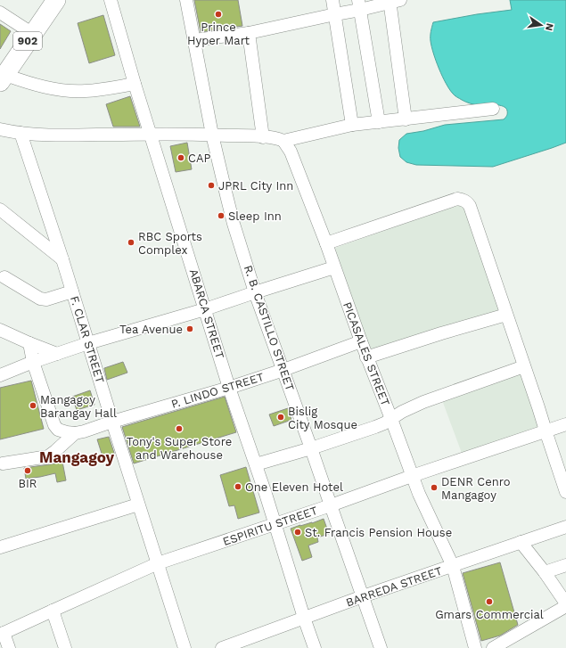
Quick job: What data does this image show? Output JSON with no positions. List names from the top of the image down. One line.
{"streets":{"highway":["902"],"street":["ABARCA STREET","R. B. CASTILLO STREET","F. CLAR STREET","PICASALES STREET","P. LINDO STREET","ESPIRITU STREET","BARREDA STREET"]},"crossings":[["ABARCA STREET","P. LINDO STREET"],["ABARCA STREET","ESPIRITU STREET"],["ABARCA STREET","BARREDA STREET"],["R. B. CASTILLO STREET","P. LINDO STREET"],["R. B. CASTILLO STREET","ESPIRITU STREET"],["R. B. CASTILLO STREET","BARREDA STREET"],["F. CLAR STREET","P. LINDO STREET"],["F. CLAR STREET","ESPIRITU STREET"],["PICASALES STREET","P. LINDO STREET"],["PICASALES STREET","ESPIRITU STREET"],["PICASALES STREET","BARREDA STREET"]],"districts":["Mangagoy"],"places":["Prince Hyper Mart","CAP","JPRL City Inn","Sleep Inn","RBC Sports Complex","Tea Avenue","Mangagoy Barangay Hall","Bislig City Mosque","Tony's Super Store and Warehouse","BIR","One Eleven Hotel","DENR Cenro Mangagoy","St. Francis Pension House","Gmars Commercial"],"north":"right"}
